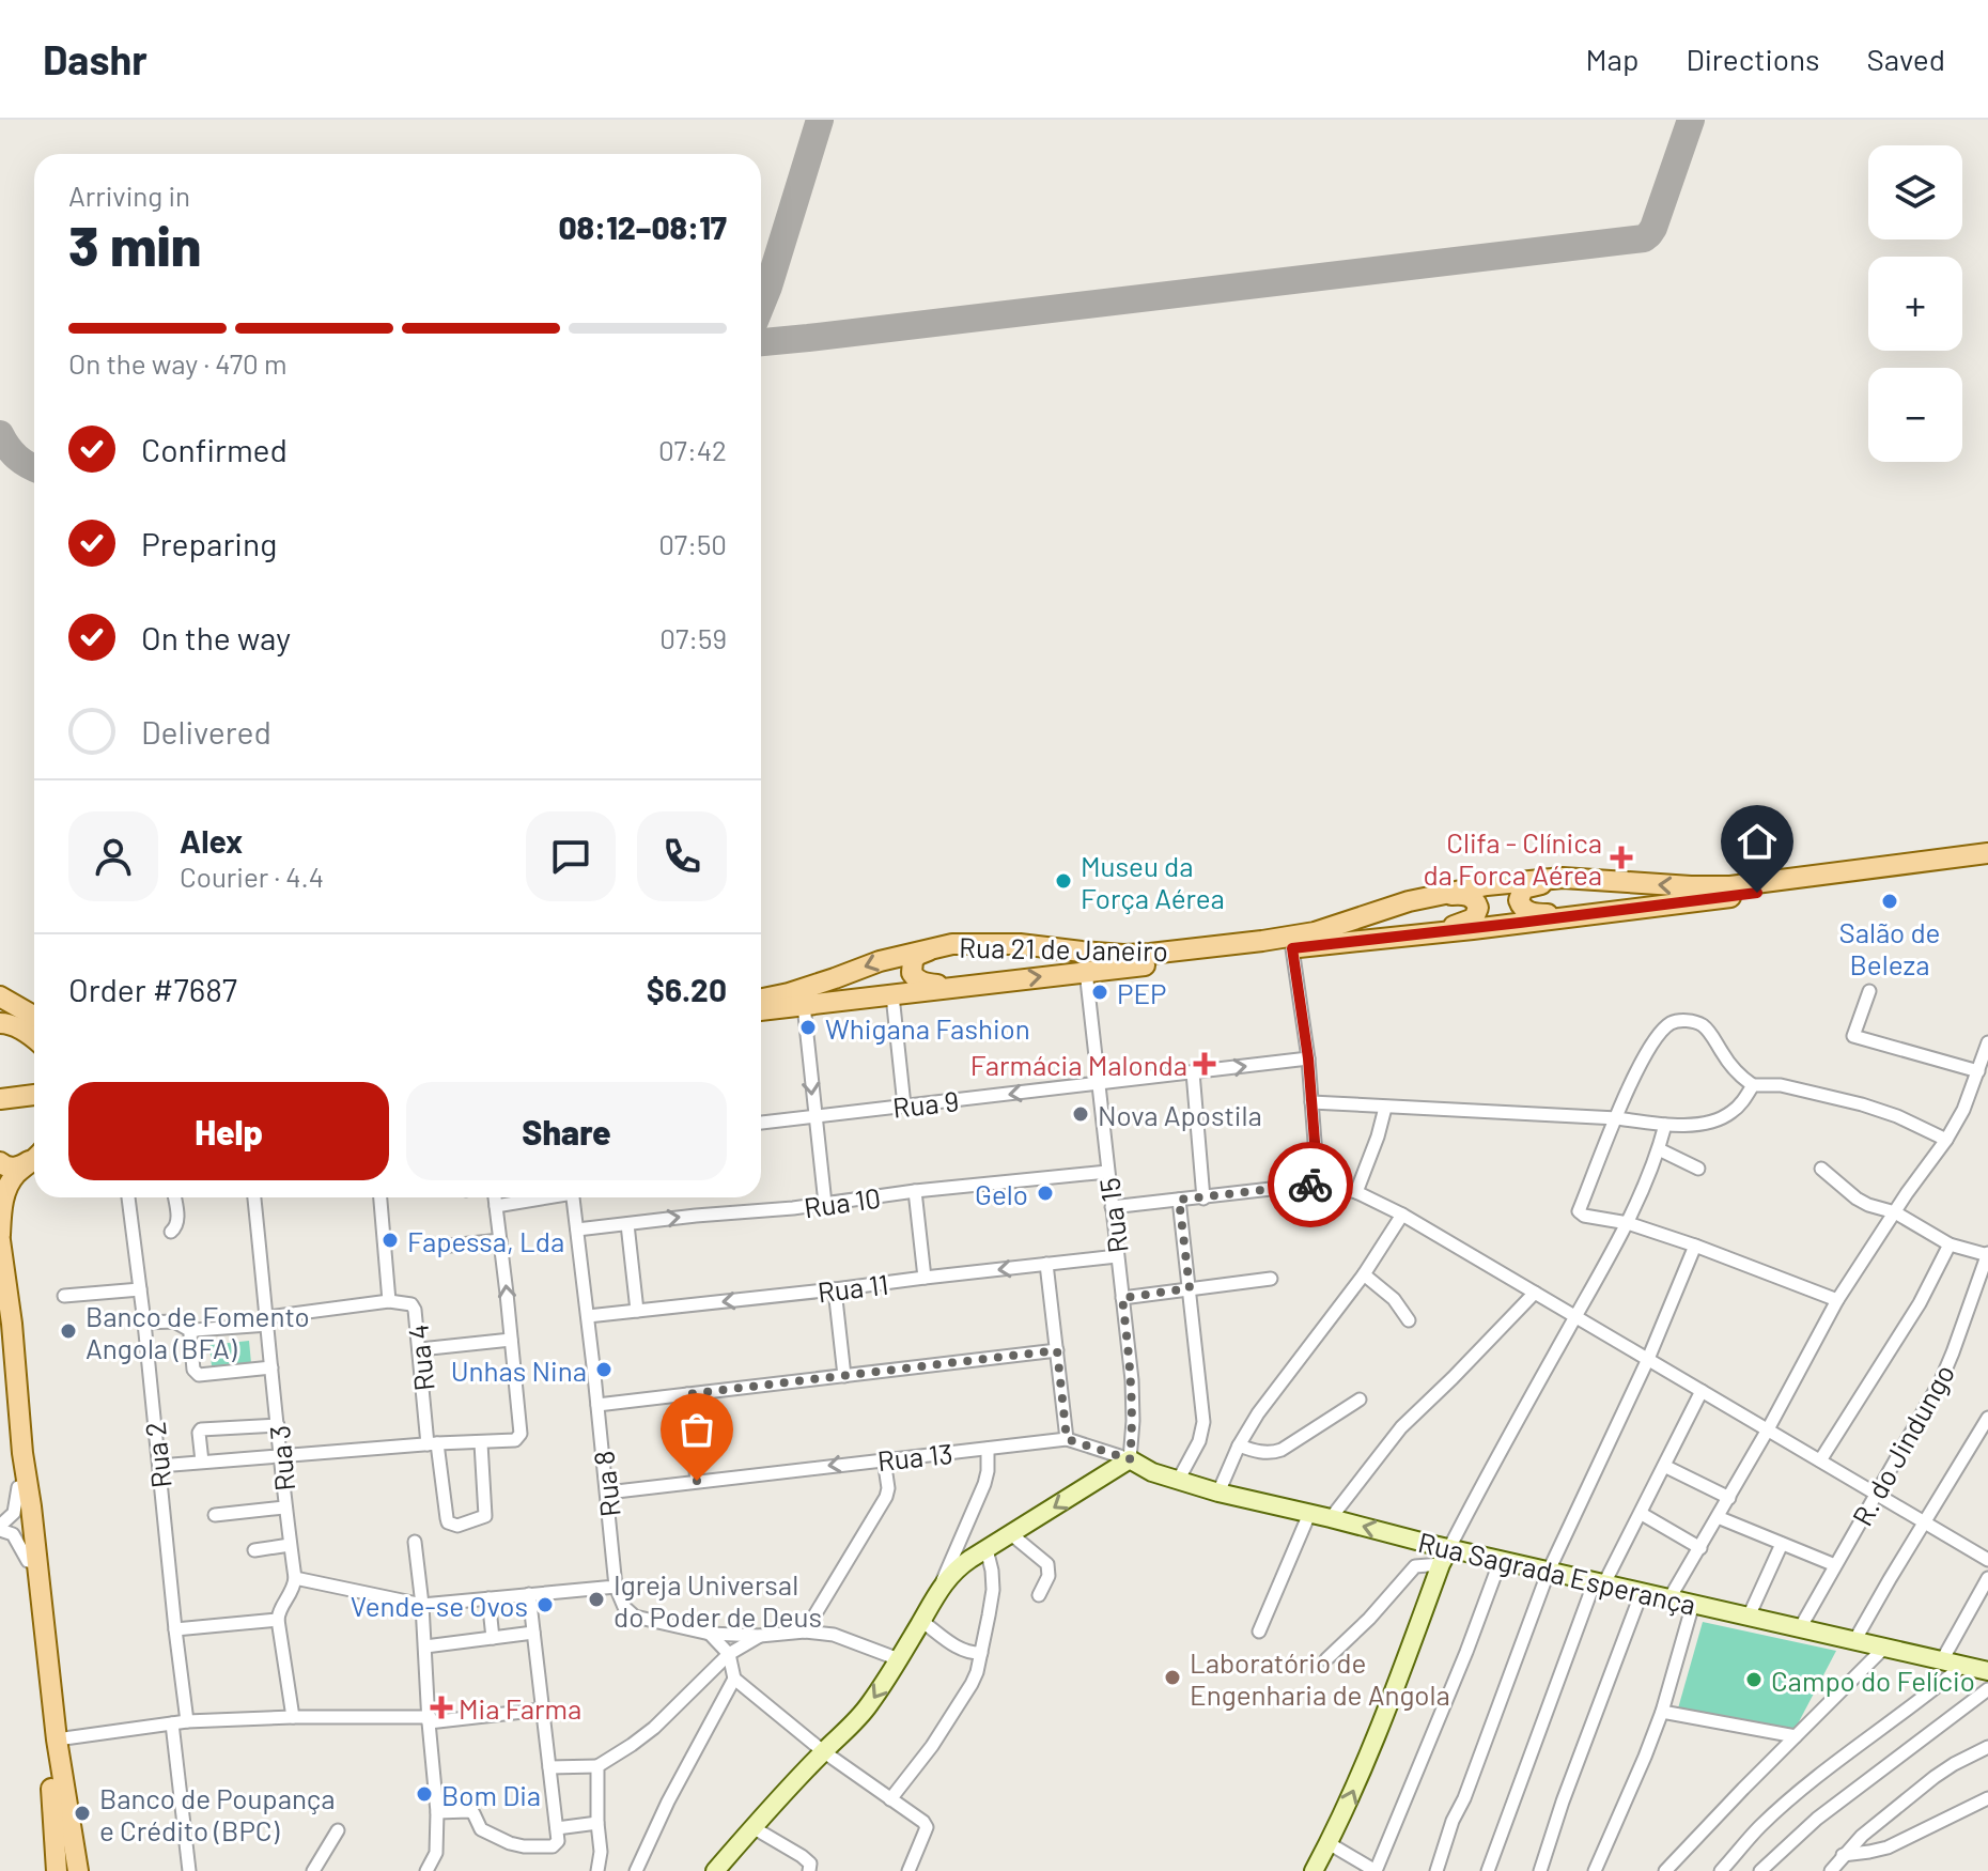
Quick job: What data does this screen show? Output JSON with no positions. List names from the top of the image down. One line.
{"streets":{"main road":["Rua 21 de Janeiro"],"street":["Rua 9","Rua 10","Rua 15","Rua 11","Rua 4","R. do Jindungo","Rua 2","Rua 13","Rua 3","Rua 8","Rua Sagrada Esperança"]},"crossings":[["Rua 21 de Janeiro","Rua 15"],["Rua 9","Rua 15"],["Rua 10","Rua 15"],["Rua 10","Rua 8"],["Rua 15","Rua 11"],["Rua 15","Rua 13"],["Rua 15","Rua Sagrada Esperança"],["Rua 11","Rua 8"],["R. do Jindungo","Rua Sagrada Esperança"],["Rua 13","Rua 8"],["Rua 13","Rua Sagrada Esperança"]],"one_way":["Rua 10"],"places":{"health":["Clifa - Clínica da Forca Aérea","Farmácia Malonda","Mia Farma"],"other":["Museu da Força Aérea","Salão de Beleza","PEP","Whigana Fashion","Nova Apostila","Gelo","Fapessa, Lda","Banco de Fomento Angola (BFA)","Unhas Nina","Igreja Universal do Poder de Deus","Vende-se Ovos","Laboratório de Engenharia de Angola","Campo do Felício","Bom Dia","Banco de Poupança e Crédito (BPC)"]},"page":{"header":"Dashr","nav":["Map","Directions","Saved"],"map_buttons":["+","−"],"heading":["3 min","Arriving in","08:12–08:17"],"panel":["Alex","Courier · 4.4","Order #7687","$6.20"],"bar":"On the way · 470 m","list":[["Confirmed","07:42"],["Preparing","07:50"],["On the way","07:59"],"Delivered"],"buttons":["Help","Share"]}}
